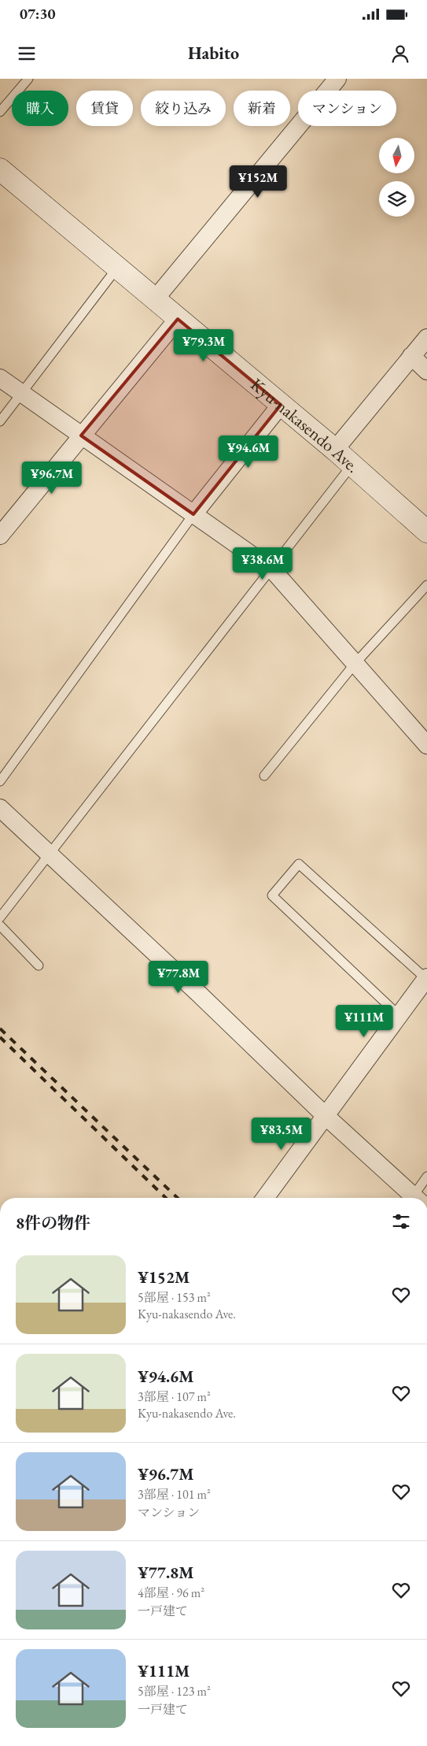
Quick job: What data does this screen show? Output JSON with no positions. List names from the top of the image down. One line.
{"streets":{"main road":["Kyu-nakasendo Ave."]},"north":"bottom","page":{"status":"07:30","header":"Habito","chip":["購入","賃貸","絞り込み","新着","マンション"],"price":["¥152M","¥79.3M","¥94.6M","¥96.7M","¥38.6M","¥77.8M","¥111M","¥83.5M"],"heading":"8件の物件","list":[{"name":"¥152M","note":"5部屋 · 153 m² · Kyu-nakasendo Ave."},{"name":"¥94.6M","note":"3部屋 · 107 m² · Kyu-nakasendo Ave."},{"name":"¥96.7M","note":"3部屋 · 101 m² · マンション"},{"name":"¥77.8M","note":"4部屋 · 96 m² · 一戸建て"},{"name":"¥111M","note":"5部屋 · 123 m² · 一戸建て"}]}}
